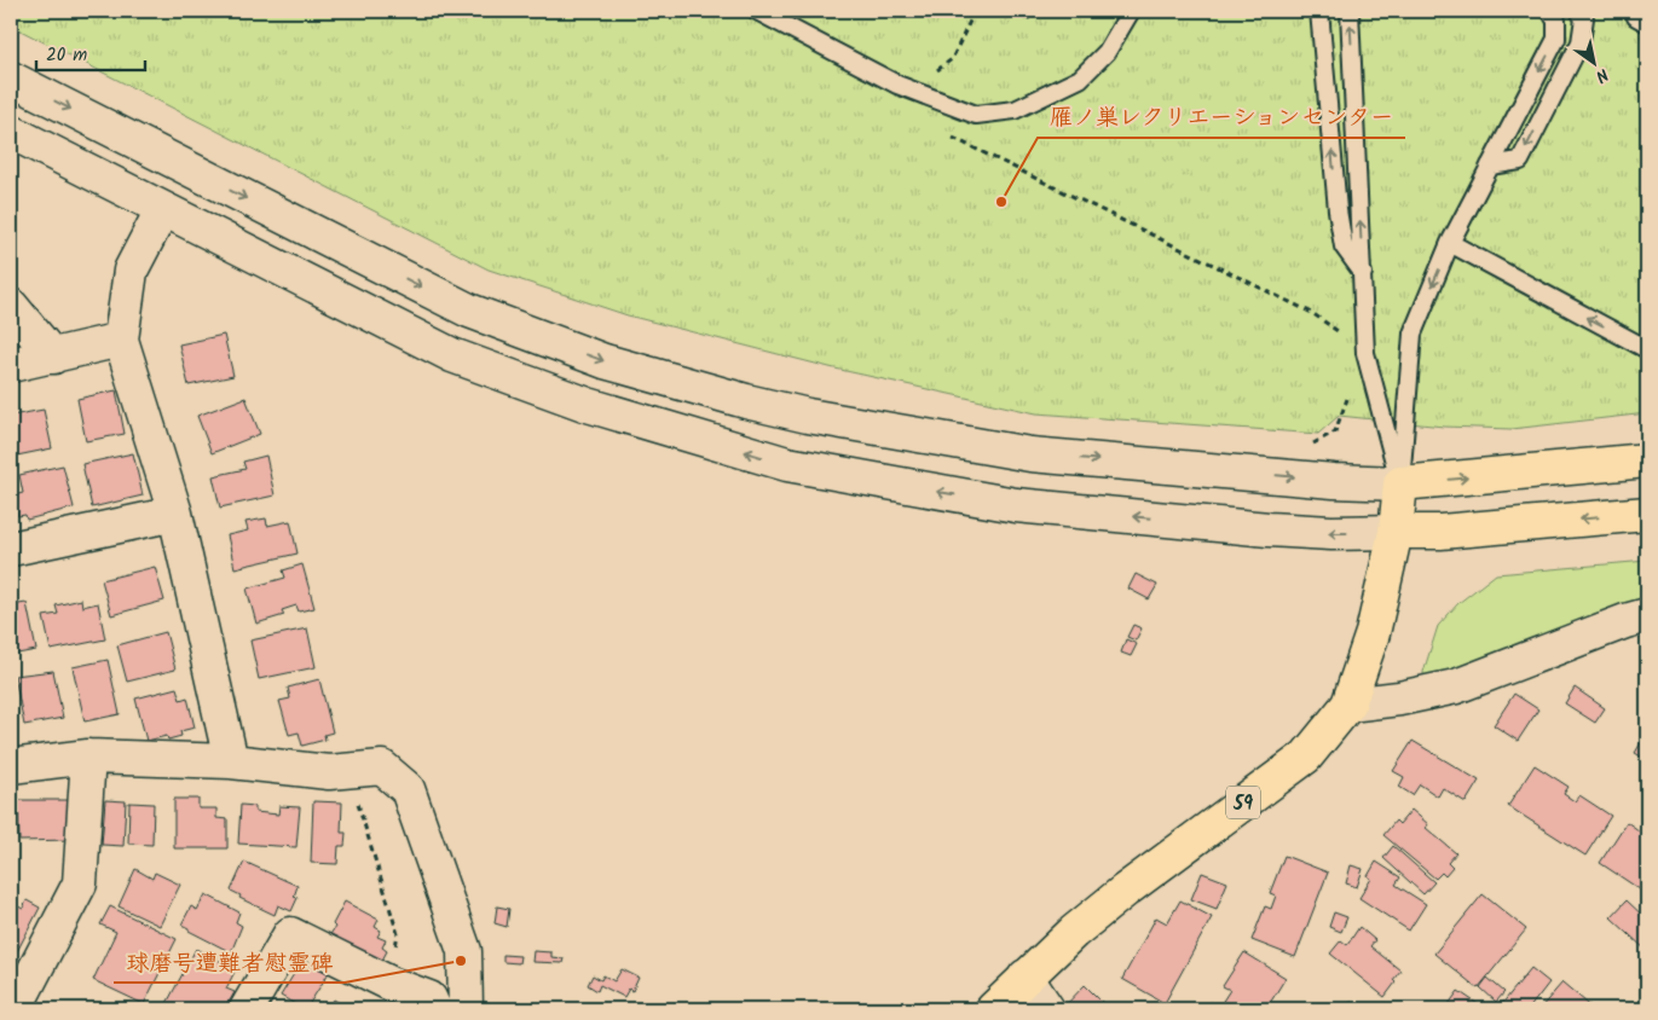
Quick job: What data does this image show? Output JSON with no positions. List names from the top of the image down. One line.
{"streets":{"main road":["59"]},"places":["雁ノ巣レクリエーションセンター","球磨号遭難者慰霊碑"],"scale_bar":"20 m","north":"bottom right"}
